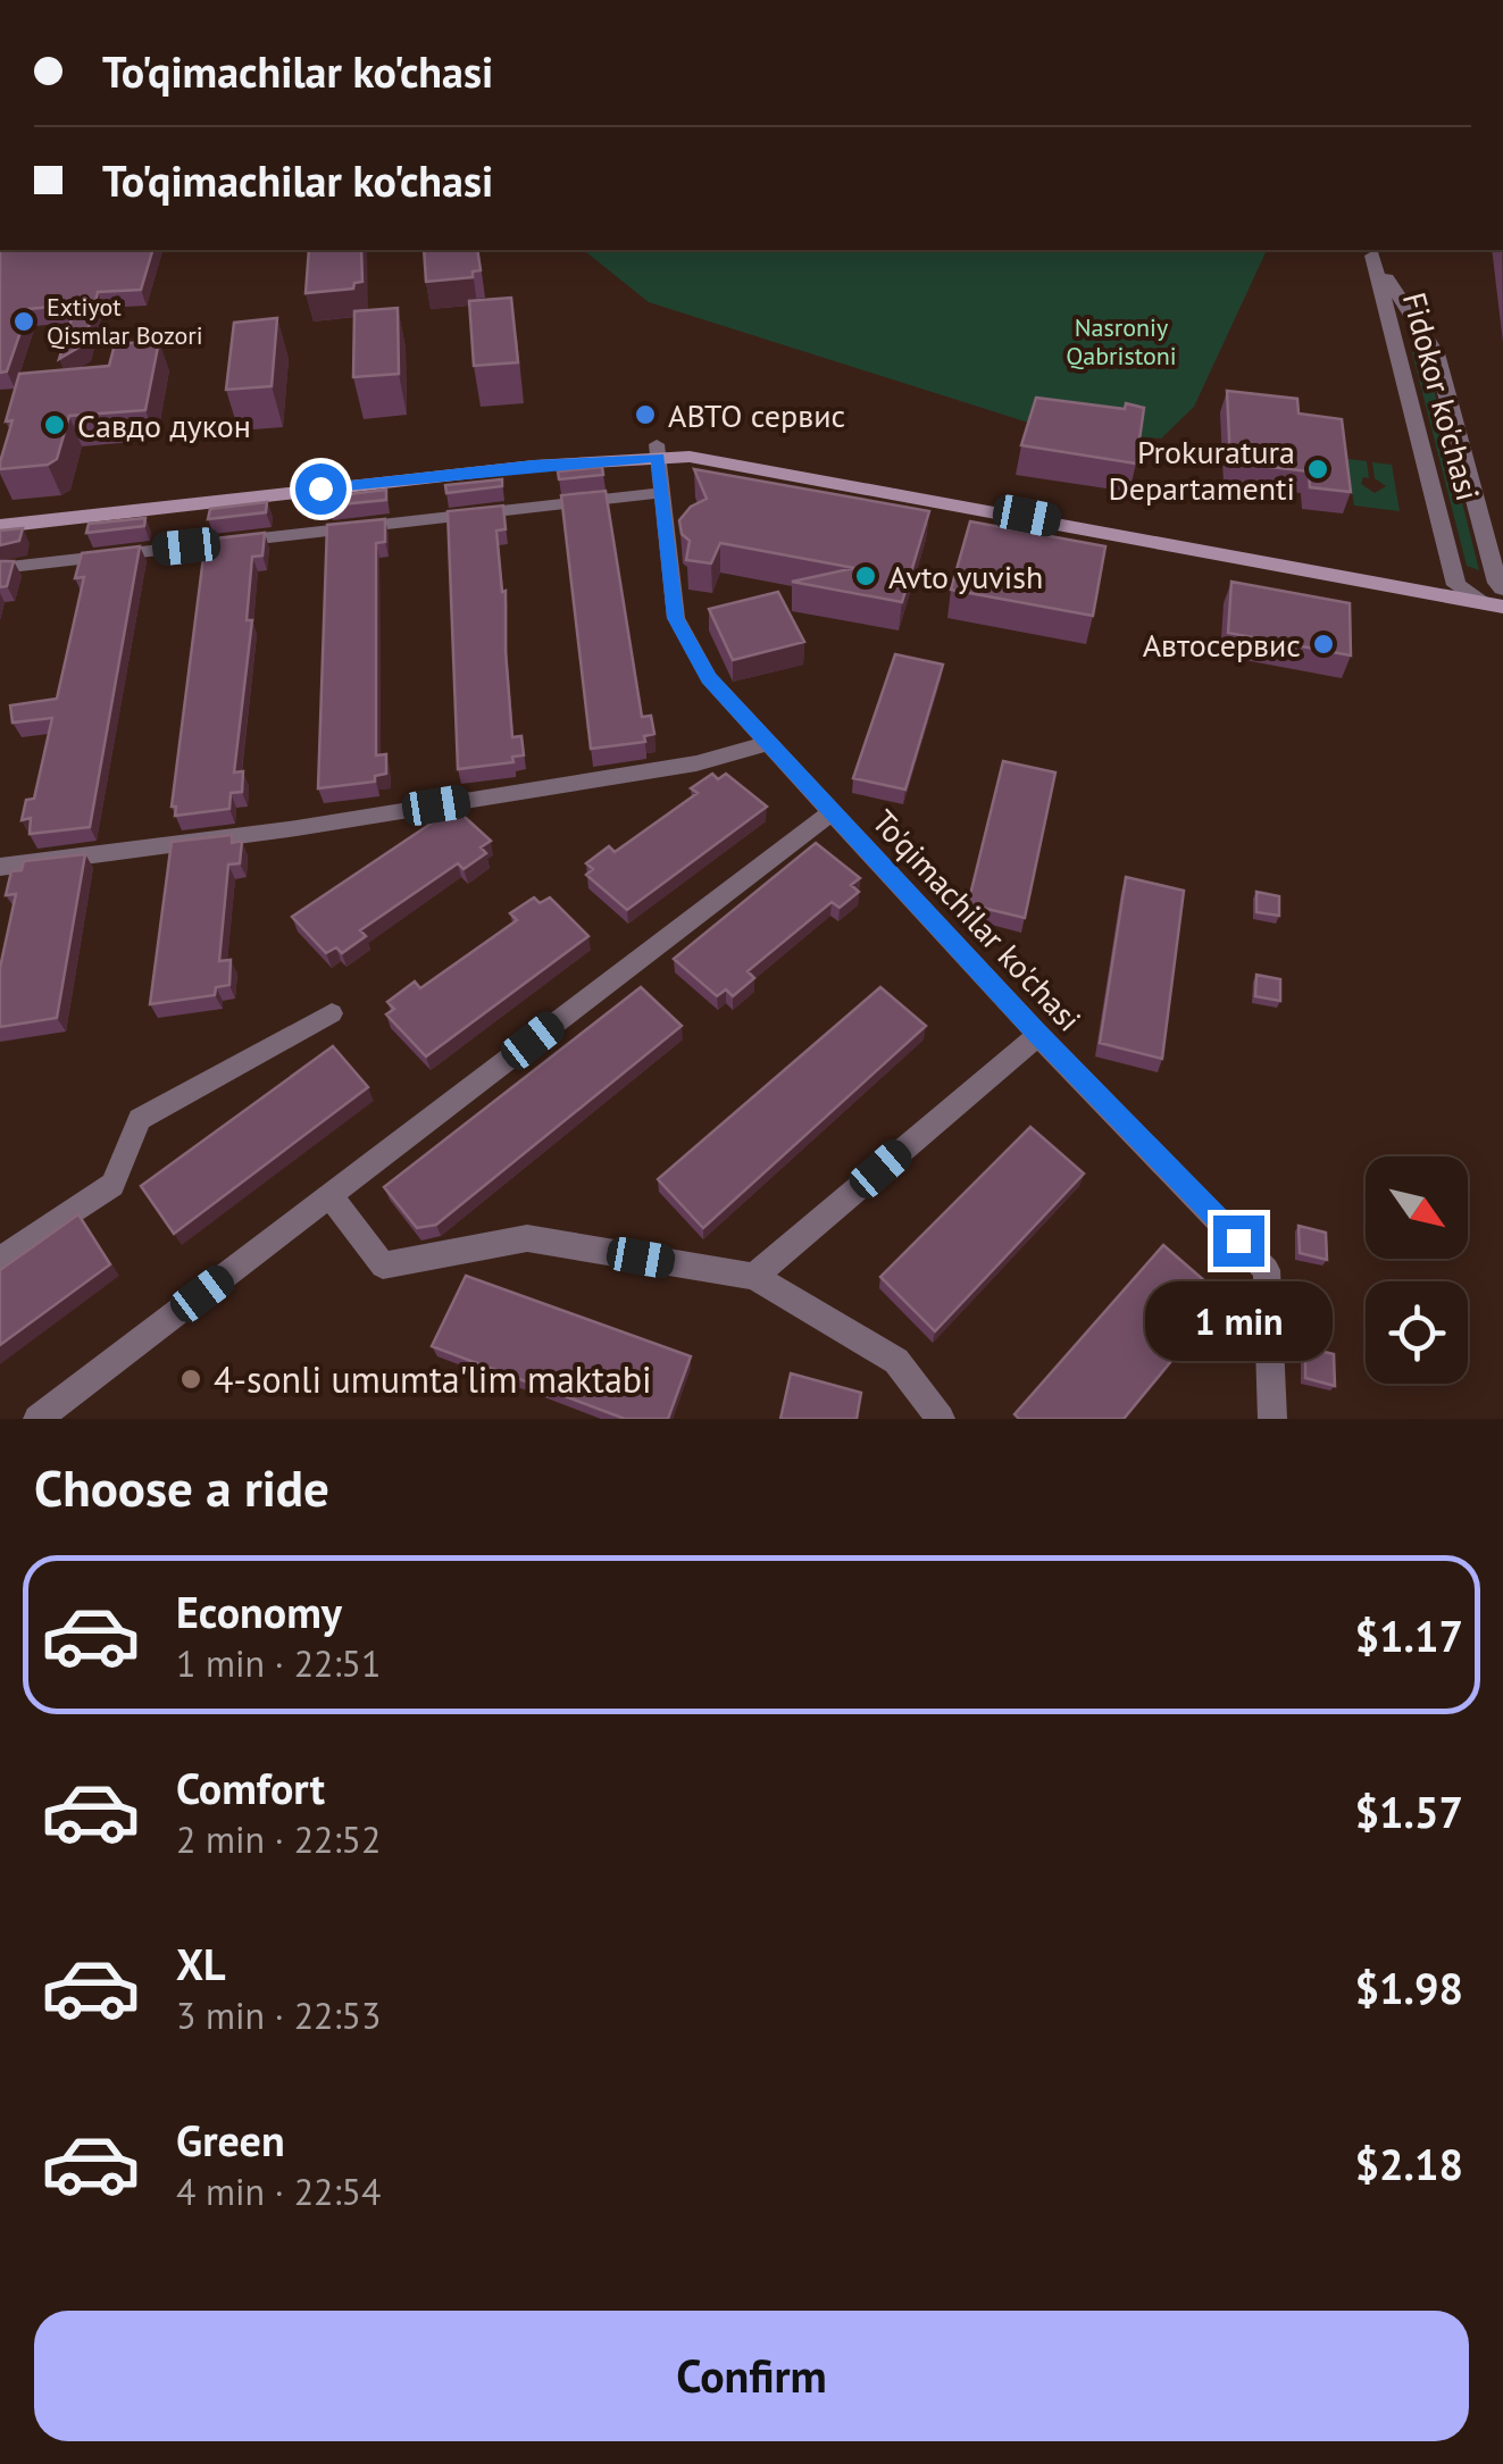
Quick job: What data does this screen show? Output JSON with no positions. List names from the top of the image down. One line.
{"streets":{"street":["Fidokor ko'chasi","To'qimachilar ko'chasi"]},"parks":["Nasroniy Qabristoni"],"places":["Extiyot Qismlar Bozori","АВТО сервис","Cавдо дукон","Prokuratura Departamenti","Avto yuvish","Автосервис","4-sonli umumta'lim maktabi"],"north":"bottom right","page":{"banner":["To'qimachilar ko'chasi","To'qimachilar ko'chasi"],"bubble":"1 min","heading":"Choose a ride","list":[{"name":"Economy","note":"1 min · 22:51","value":"$1.17"},{"name":"Comfort","note":"2 min · 22:52","value":"$1.57"},{"name":"XL","note":"3 min · 22:53","value":"$1.98"},{"name":"Green","note":"4 min · 22:54","value":"$2.18"}],"buttons":"Confirm"}}
